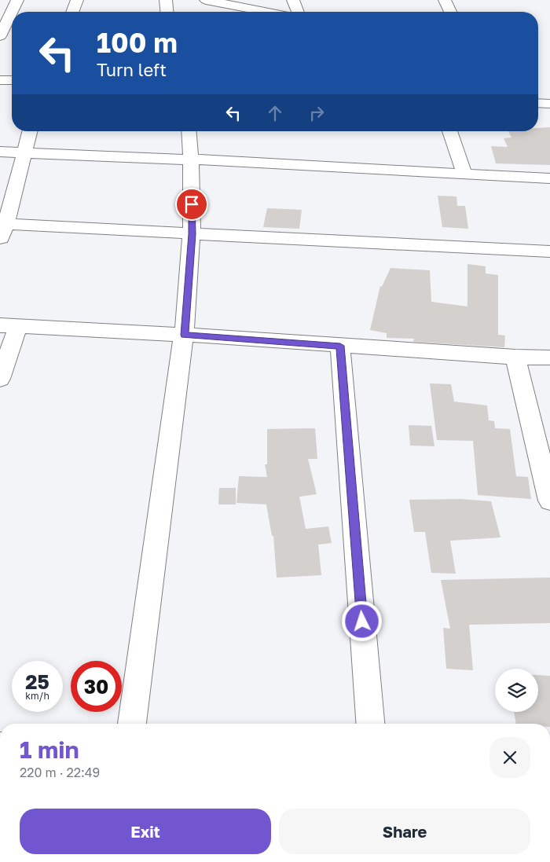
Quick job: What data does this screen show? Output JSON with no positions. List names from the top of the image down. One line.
{"page":{"turn":["100 m","Turn left"],"speed":"25 km/h","limit":"30","heading":["1 min","220 m · 22:49"],"buttons":["Exit","Share"]}}
